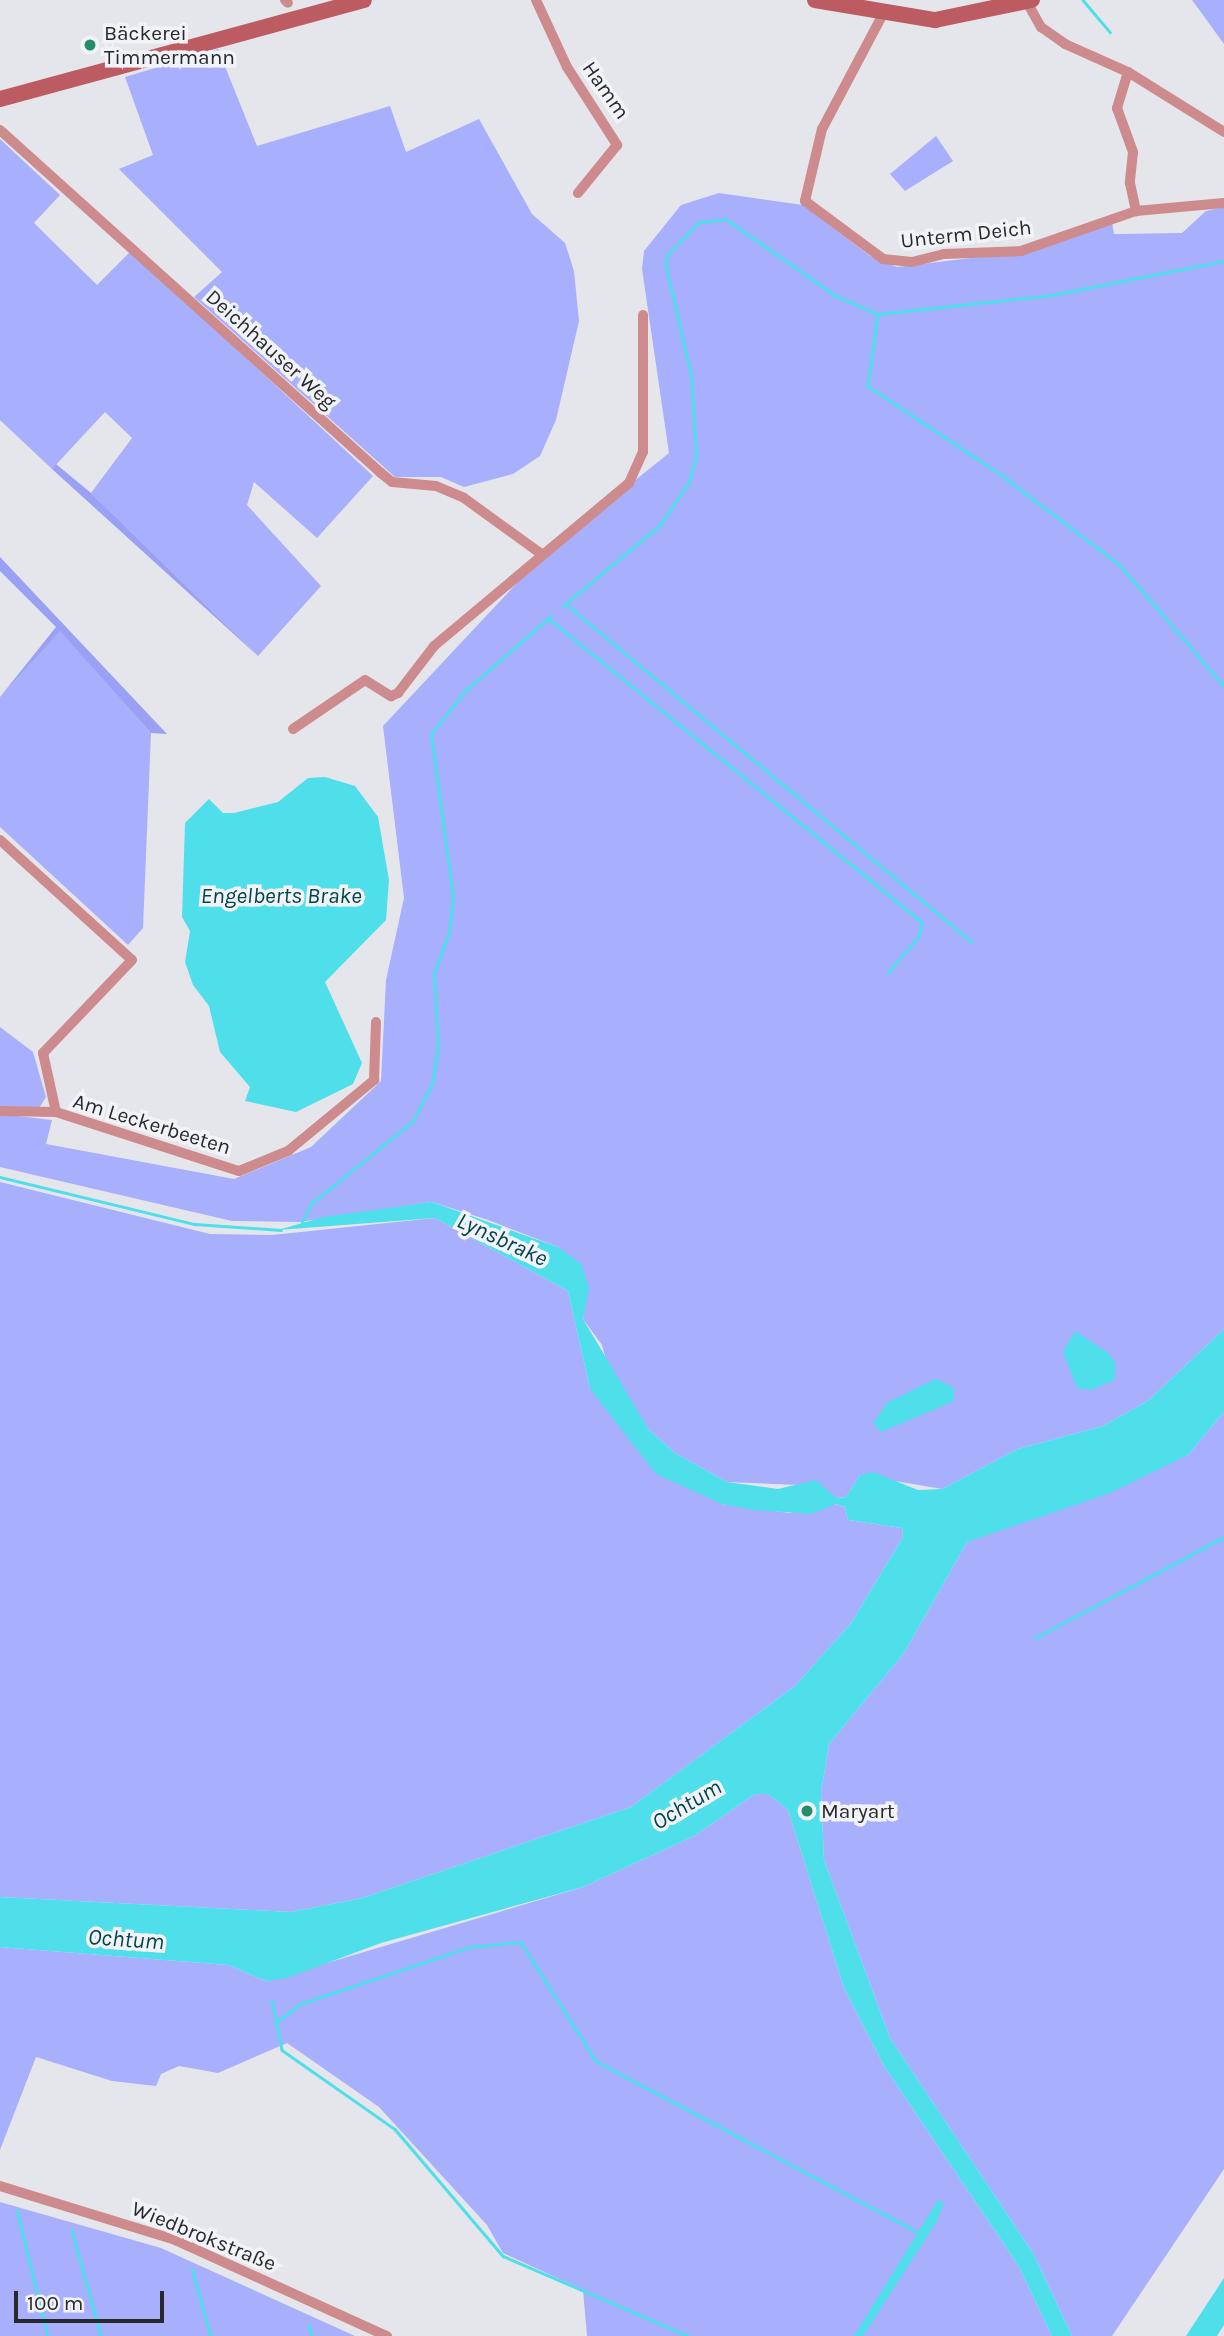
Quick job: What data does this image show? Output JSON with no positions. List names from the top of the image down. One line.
{"streets":{"street":["Hamm","Unterm Deich","Deichhauser Weg","Am Leckerbeeten","Wiedbrokstraße"]},"water":["Engelberts Brake","Lynsbrake","Ochtum"],"places":["Bäckerei Timmermann","Maryart"],"scale_bar":"100 m"}
